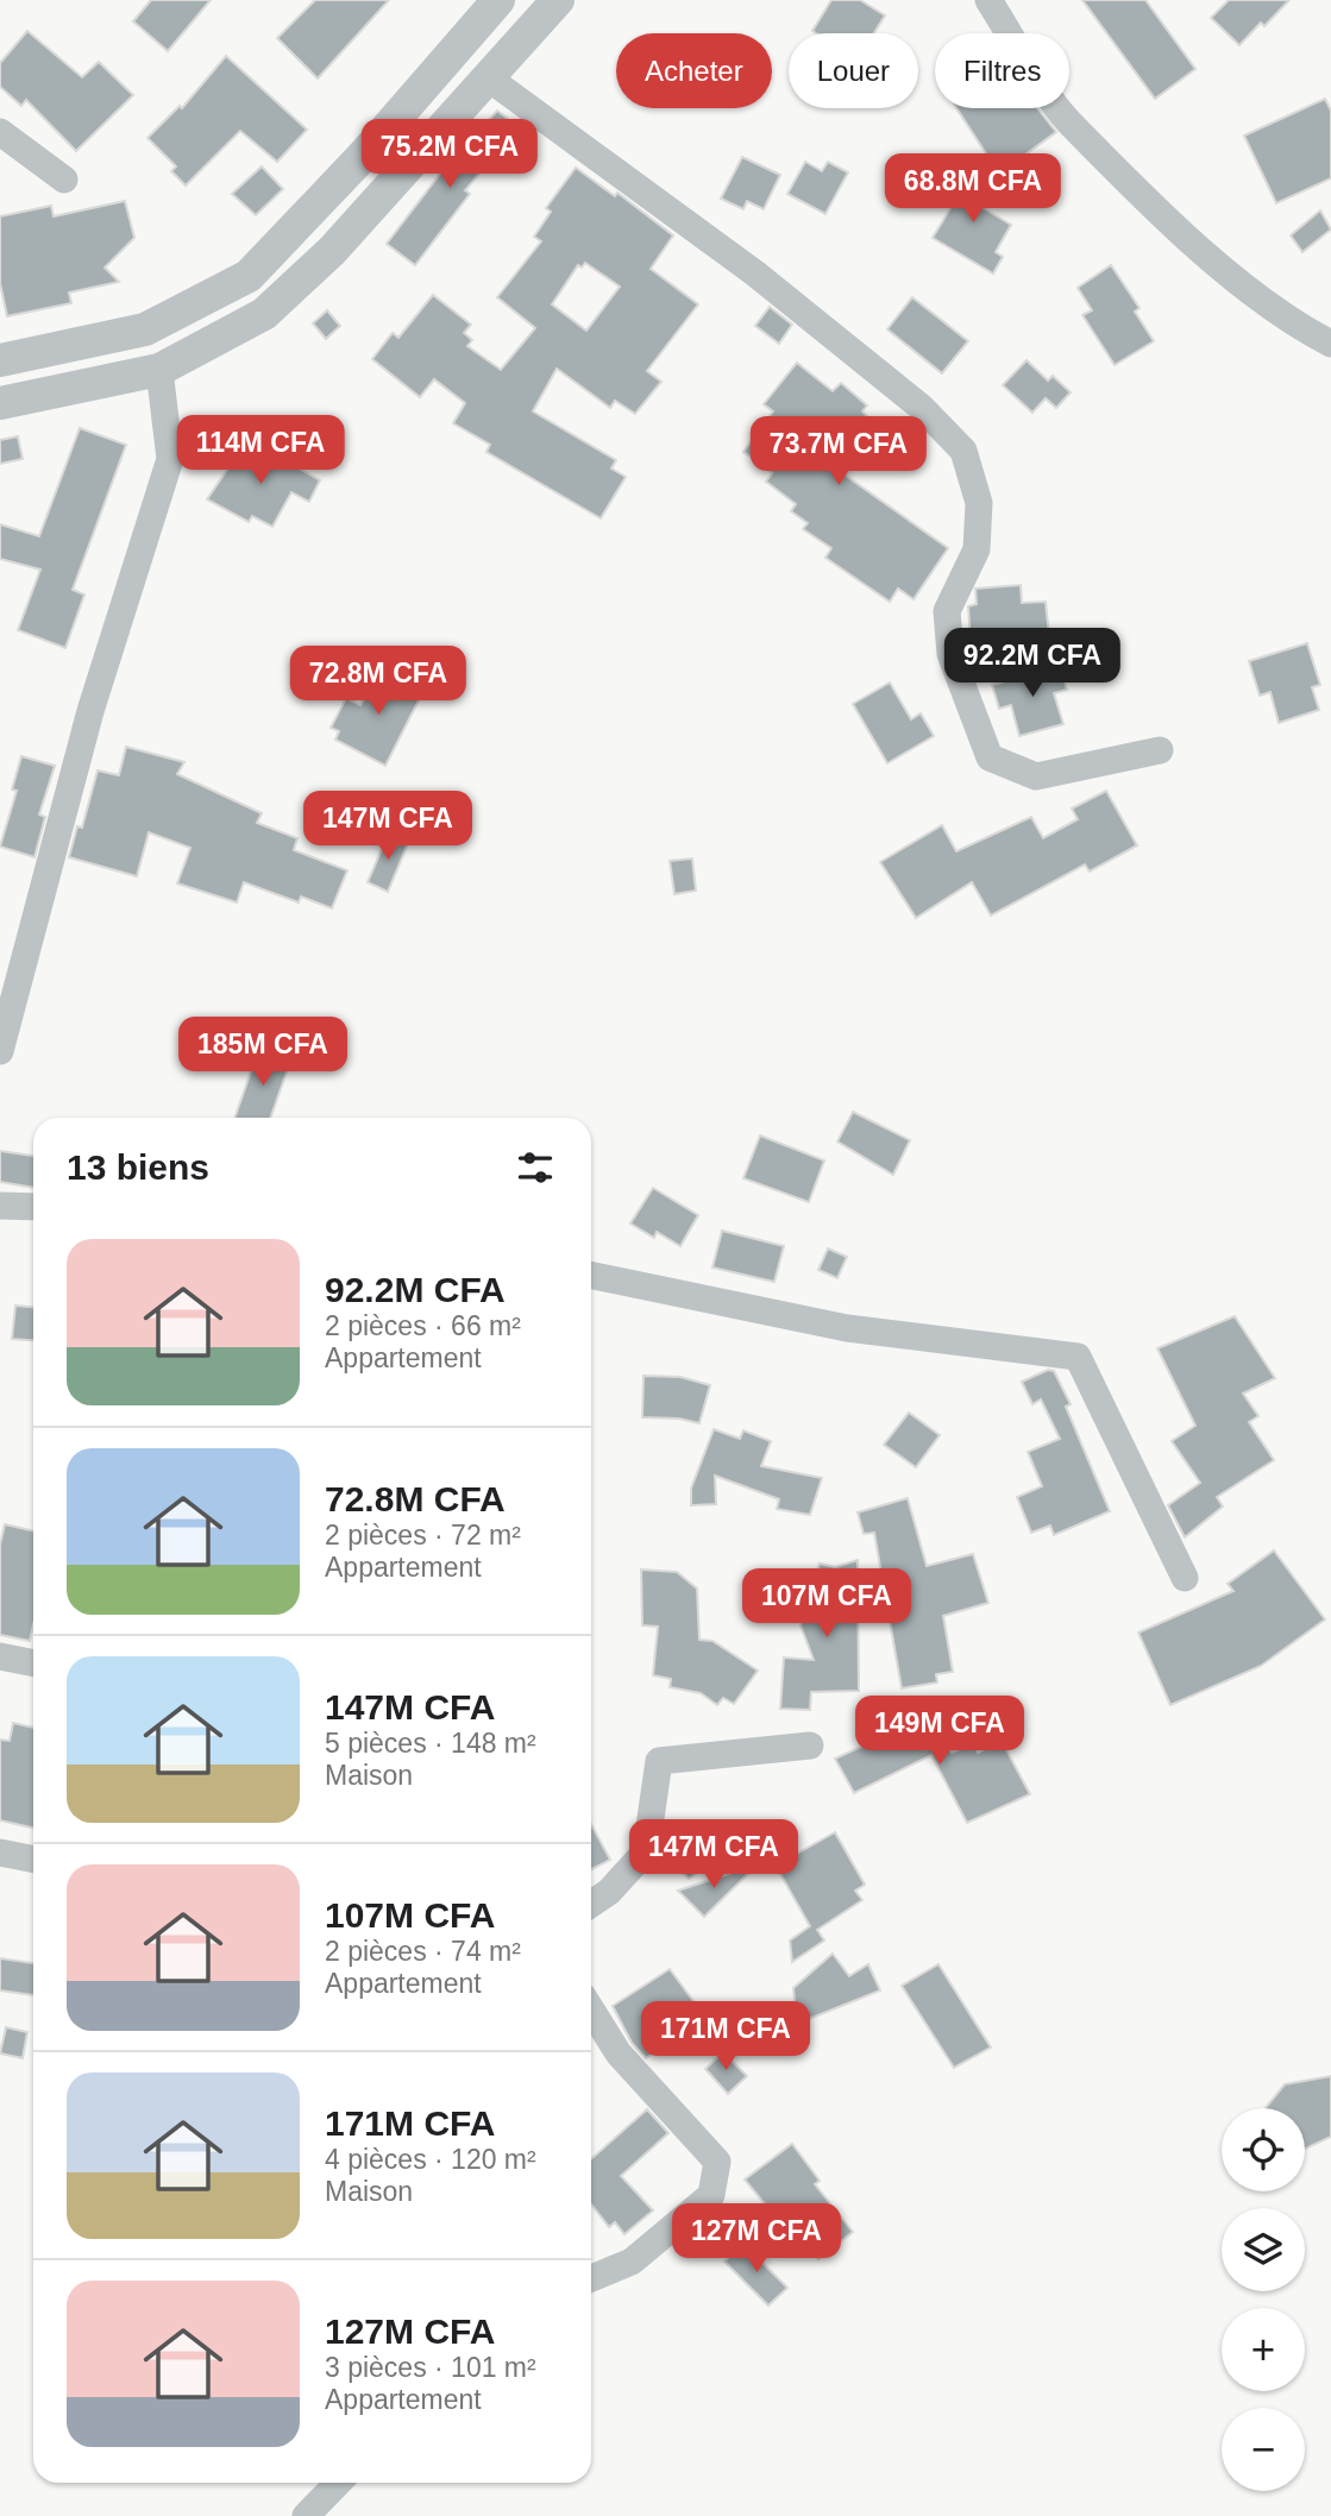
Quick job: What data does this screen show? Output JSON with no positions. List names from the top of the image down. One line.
{"page":{"chip":["Acheter","Louer","Filtres"],"price":["75.2M CFA","68.8M CFA","114M CFA","73.7M CFA","92.2M CFA","72.8M CFA","147M CFA","185M CFA","107M CFA","149M CFA","147M CFA","171M CFA","127M CFA"],"heading":"13 biens","list":[{"name":"92.2M CFA","note":"2 pièces · 66 m² · Appartement"},{"name":"72.8M CFA","note":"2 pièces · 72 m² · Appartement"},{"name":"147M CFA","note":"5 pièces · 148 m² · Maison"},{"name":"107M CFA","note":"2 pièces · 74 m² · Appartement"},{"name":"171M CFA","note":"4 pièces · 120 m² · Maison"},{"name":"127M CFA","note":"3 pièces · 101 m² · Appartement"}],"map_buttons":["+","−"]}}
